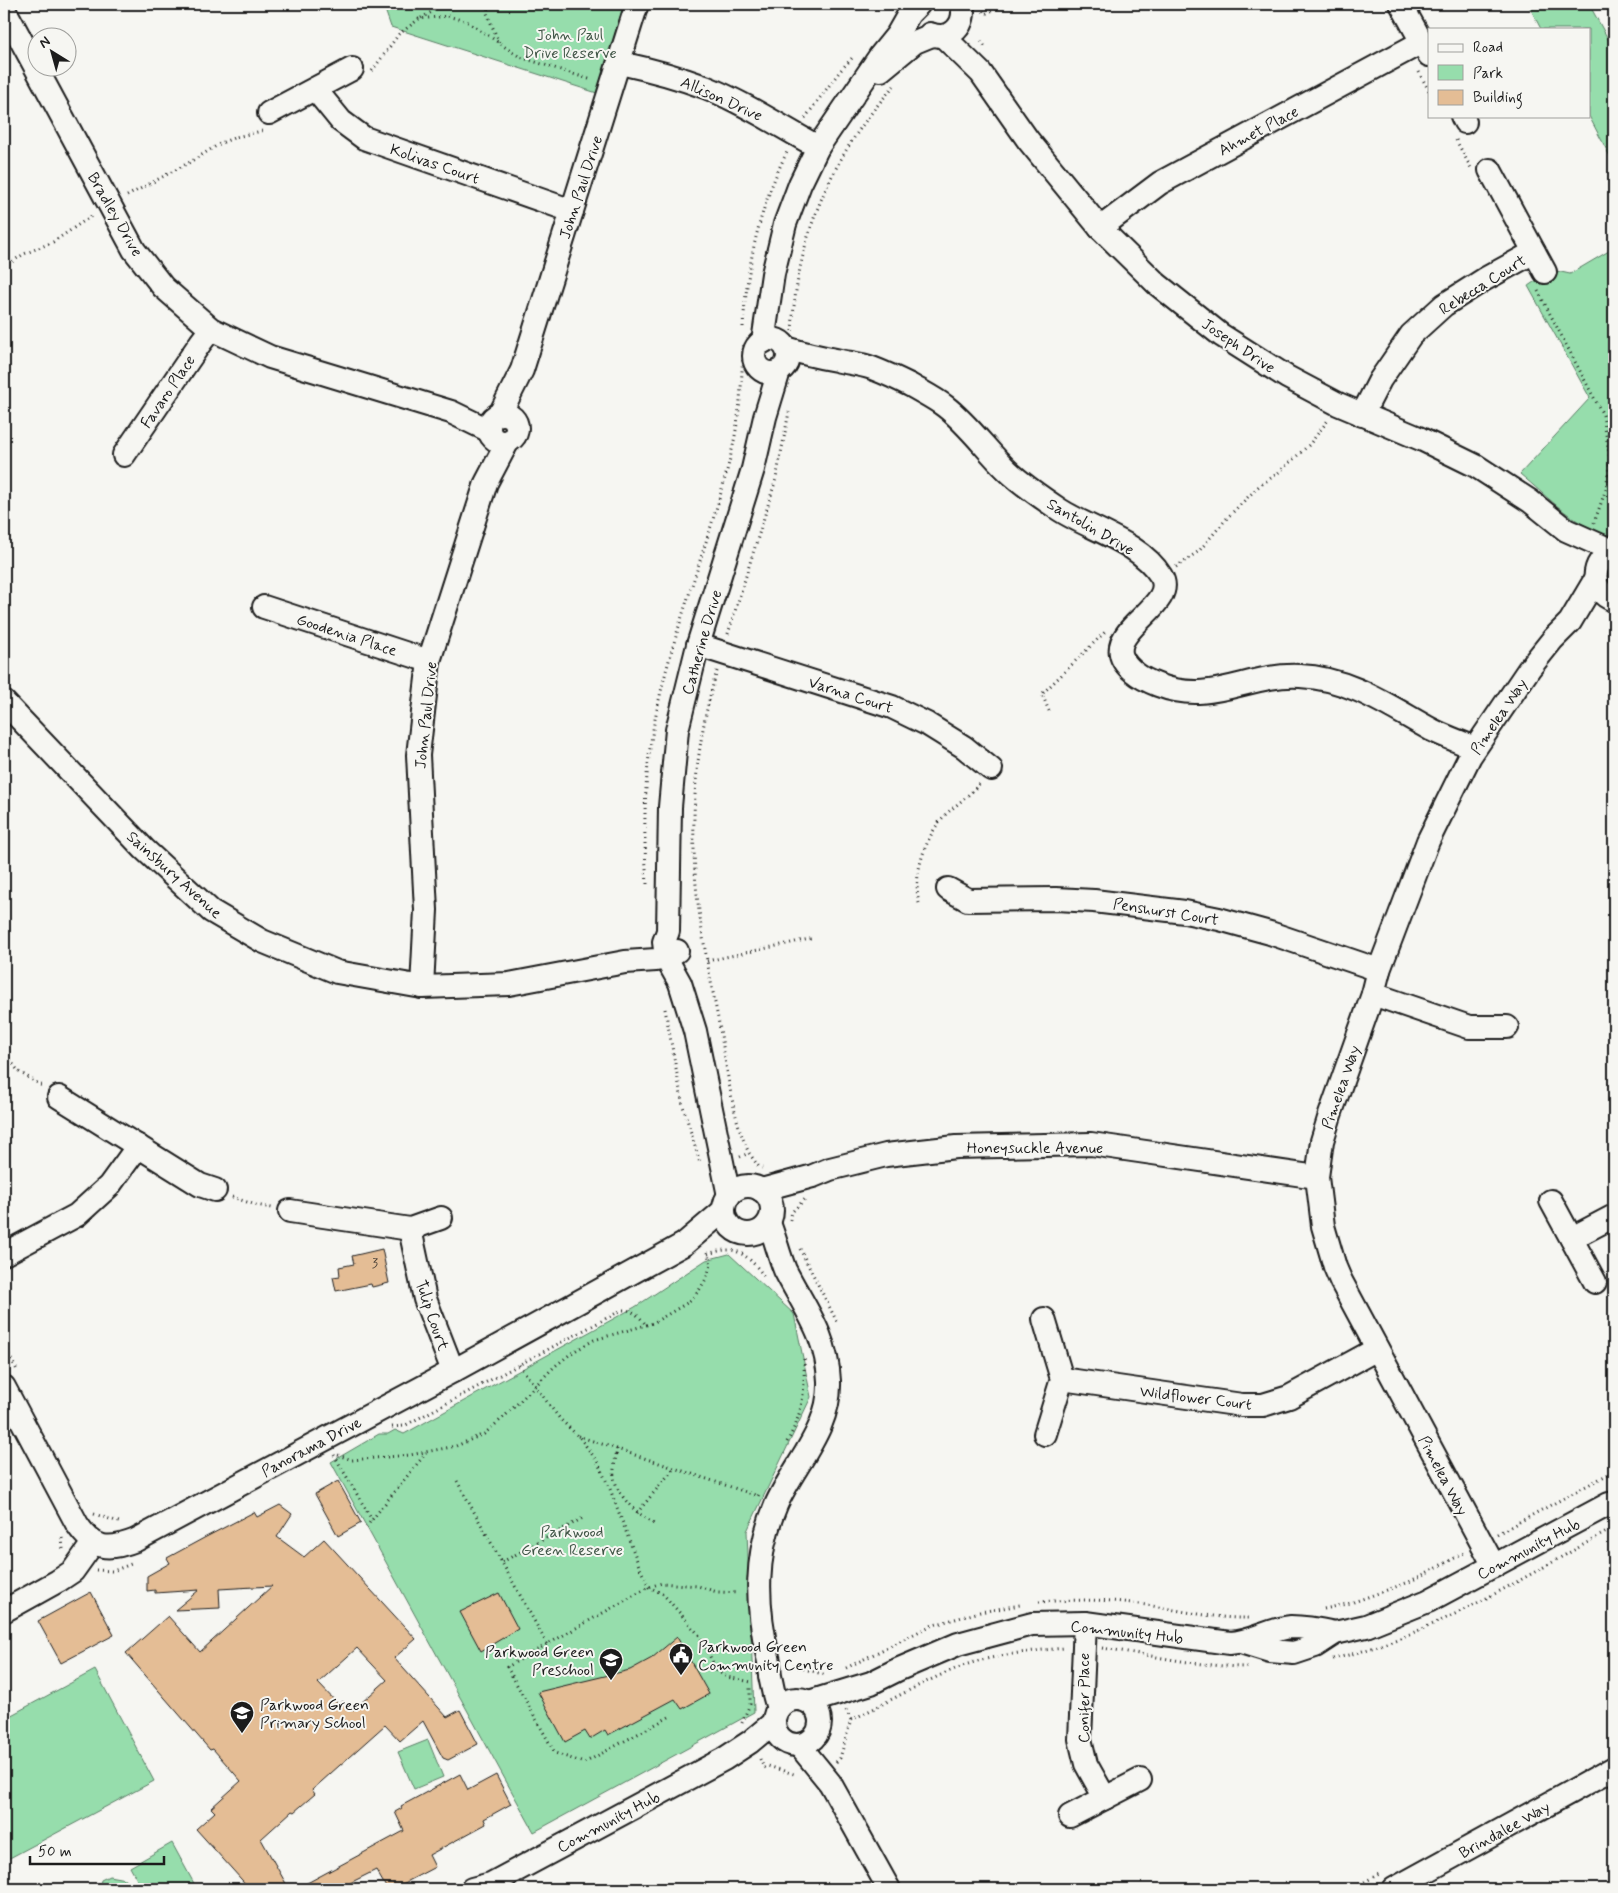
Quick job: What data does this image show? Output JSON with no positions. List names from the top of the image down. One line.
{"streets":{"street":["Allison Drive","Ahmet Place","Kolivas Court","John Paul Drive","Bradley Drive","Rebecca Court","Joseph Drive","Favaro Place","Santolin Drive","Goodenia Place","Catherine Drive","Varna Court","Pimelea Way","Sainsbury Avenue","Penshurst Court","Honeysuckle Avenue","Tulip Court","Wildflower Court","Panorama Drive","Community Hub","Conifer Place","Brindalee Way"]},"crossings":[["Allison Drive","John Paul Drive"],["Allison Drive","Catherine Drive"],["Ahmet Place","Joseph Drive"],["Kolivas Court","John Paul Drive"],["John Paul Drive","Bradley Drive"],["John Paul Drive","Goodenia Place"],["John Paul Drive","Sainsbury Avenue"],["Bradley Drive","Favaro Place"],["Rebecca Court","Joseph Drive"],["Joseph Drive","Catherine Drive"],["Joseph Drive","Pimelea Way"],["Santolin Drive","Catherine Drive"],["Catherine Drive","Varna Court"],["Catherine Drive","Sainsbury Avenue"],["Pimelea Way","Penshurst Court"],["Pimelea Way","Honeysuckle Avenue"],["Pimelea Way","Wildflower Court"],["Pimelea Way","Community Hub"],["Tulip Court","Panorama Drive"],["Community Hub","Conifer Place"]],"parks":["John Paul Drive Reserve","Parkwood Green Reserve"],"places":{"public building":["Parkwood Green Community Centre"],"school or university":["Parkwood Green Preschool","Parkwood Green Primary School"]},"house_numbers":["3"],"legend":["Road","Park","Building"],"scale_bar":"50 m","north":"top left"}
